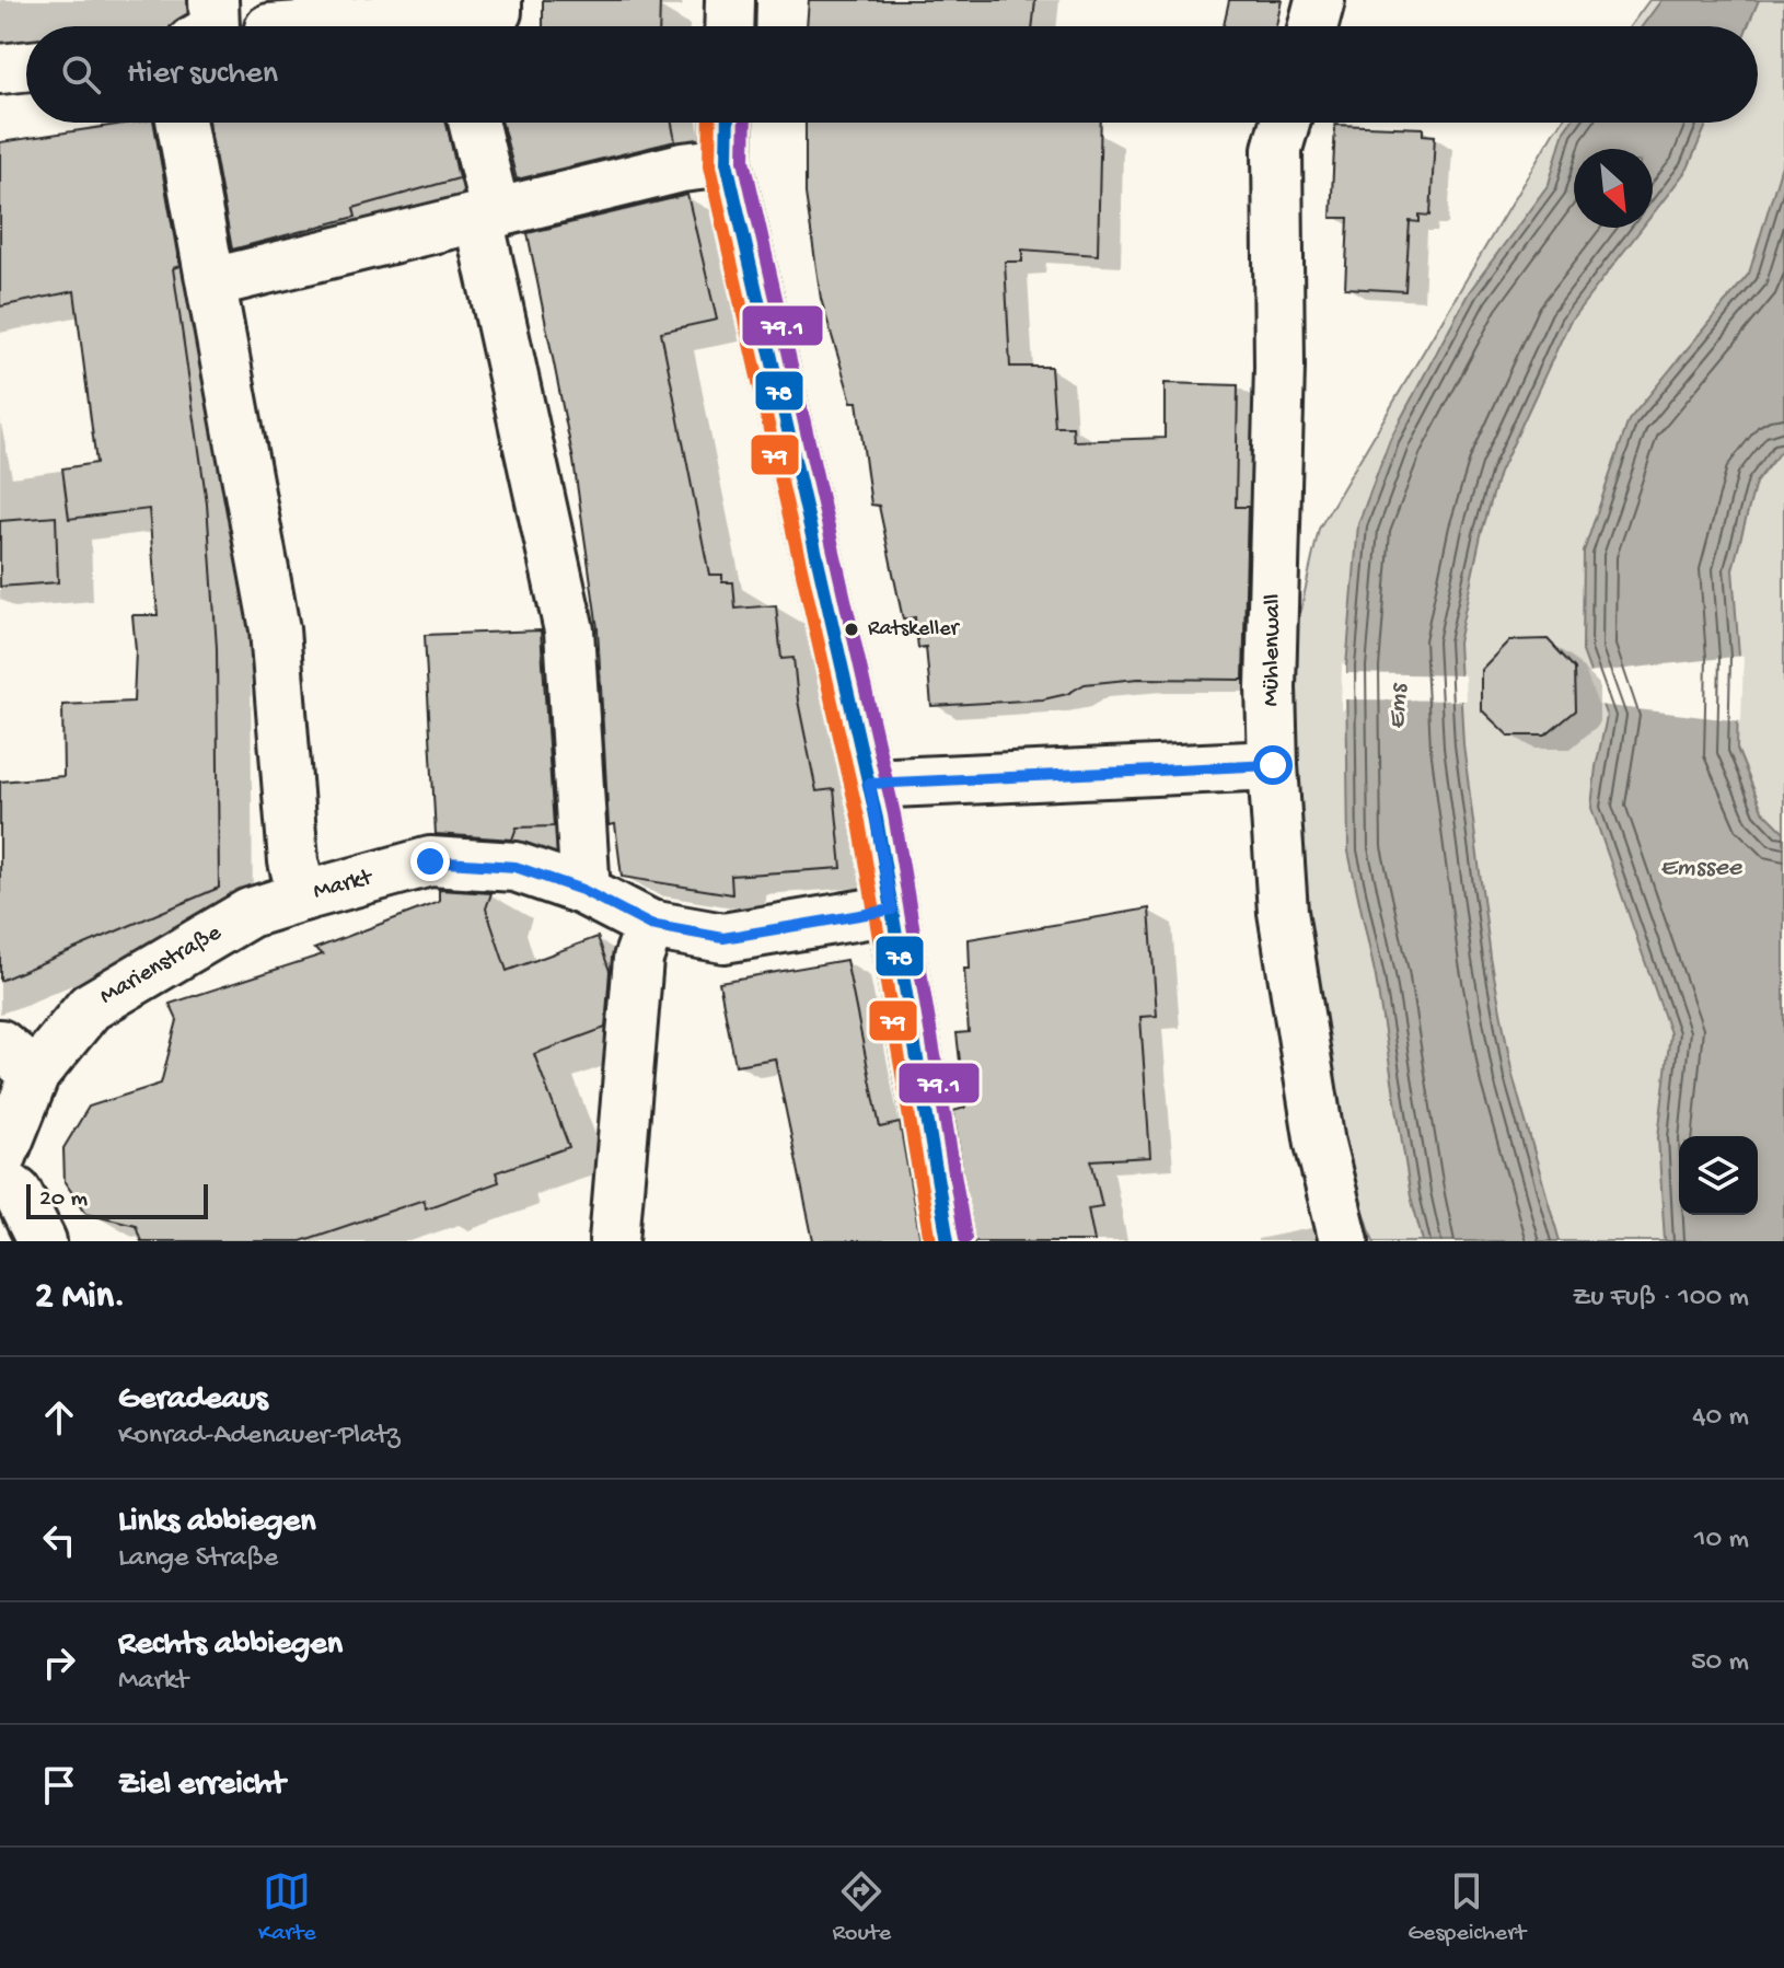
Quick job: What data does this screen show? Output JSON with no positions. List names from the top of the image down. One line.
{"streets":{"street":["Mühlenwall","Markt","Marienstraße"]},"crossings":[["Markt","Marienstraße"]],"water":["Ems","Emssee"],"places":["Ratskeller"],"lines":["transit line 78","transit line 79","transit line 79.1"],"scale_bar":"20 m","north":"bottom right","page":{"search":"Hier suchen","scale":"20 m","heading":["2 Min.","Zu Fuß · 100 m"],"list":[["Geradeaus","Konrad-Adenauer-Platz","40 m"],["Links abbiegen","Lange Straße","10 m"],["Rechts abbiegen","Markt","50 m"],"Ziel erreicht"],"nav":["Karte","Route","Gespeichert"]}}
